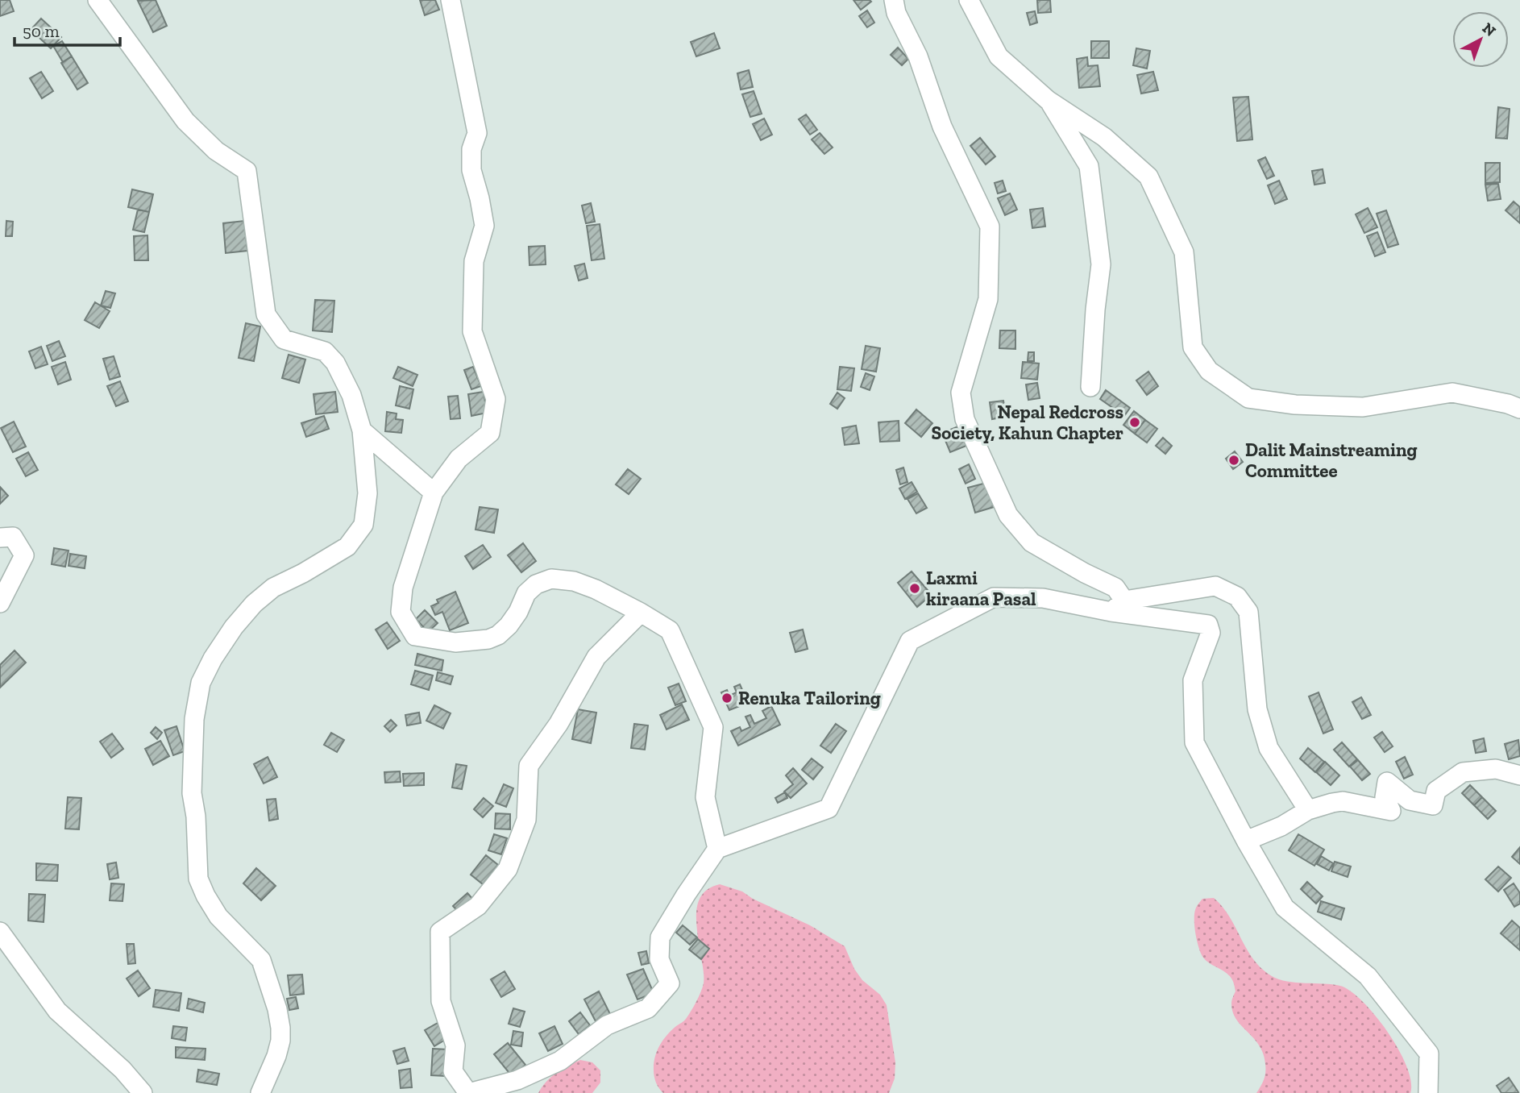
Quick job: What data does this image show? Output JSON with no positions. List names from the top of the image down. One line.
{"places":["Nepal Redcross Society, Kahun Chapter","Dalit Mainstreaming Committee","Laxmi kiraana Pasal","Renuka Tailoring"],"scale_bar":"50 m","north":"top right"}
